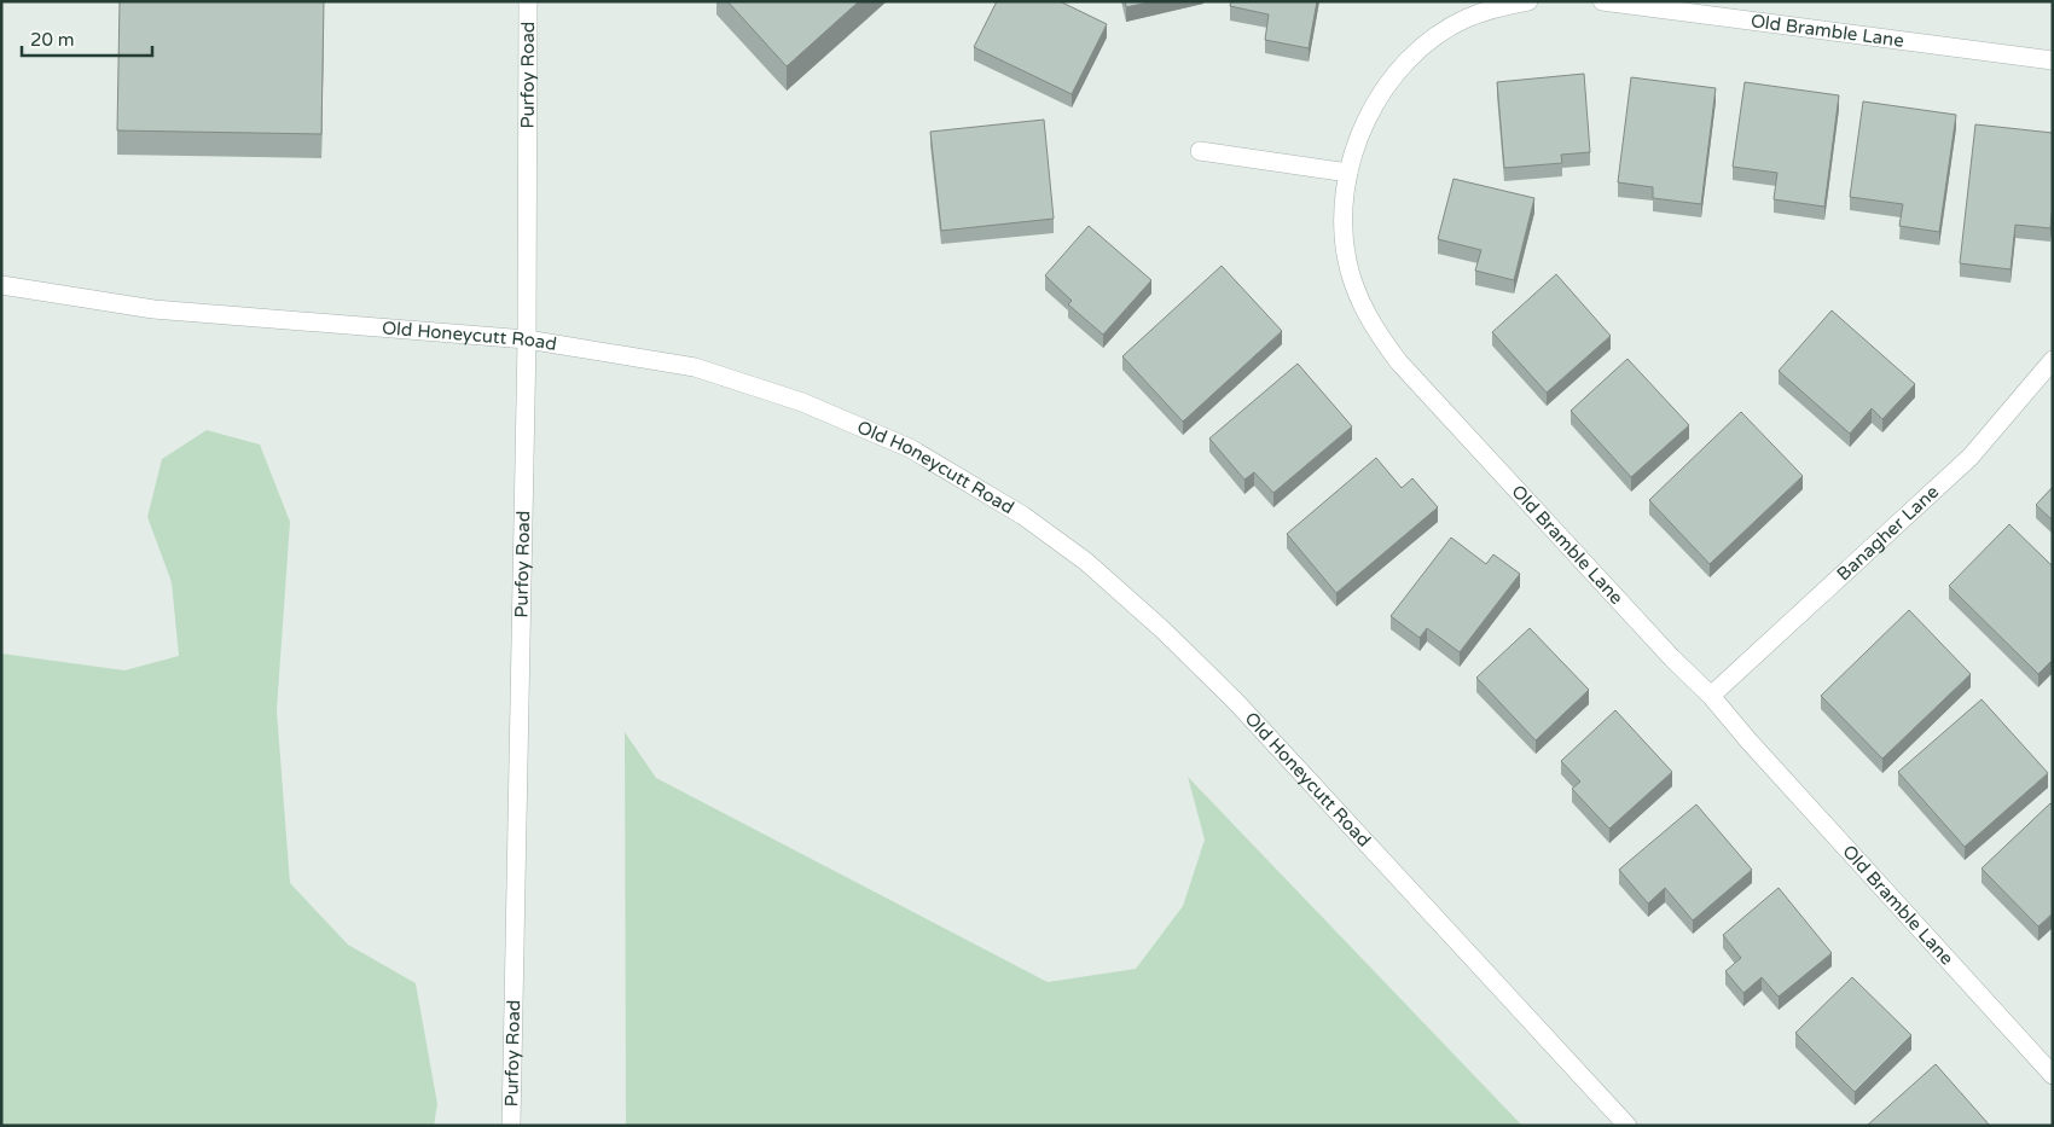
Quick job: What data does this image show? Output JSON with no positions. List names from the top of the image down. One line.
{"streets":{"street":["Old Bramble Lane","Purfoy Road","Old Honeycutt Road","Banagher Lane"]},"crossings":[["Old Bramble Lane","Banagher Lane"],["Purfoy Road","Old Honeycutt Road"]],"scale_bar":"20 m"}
